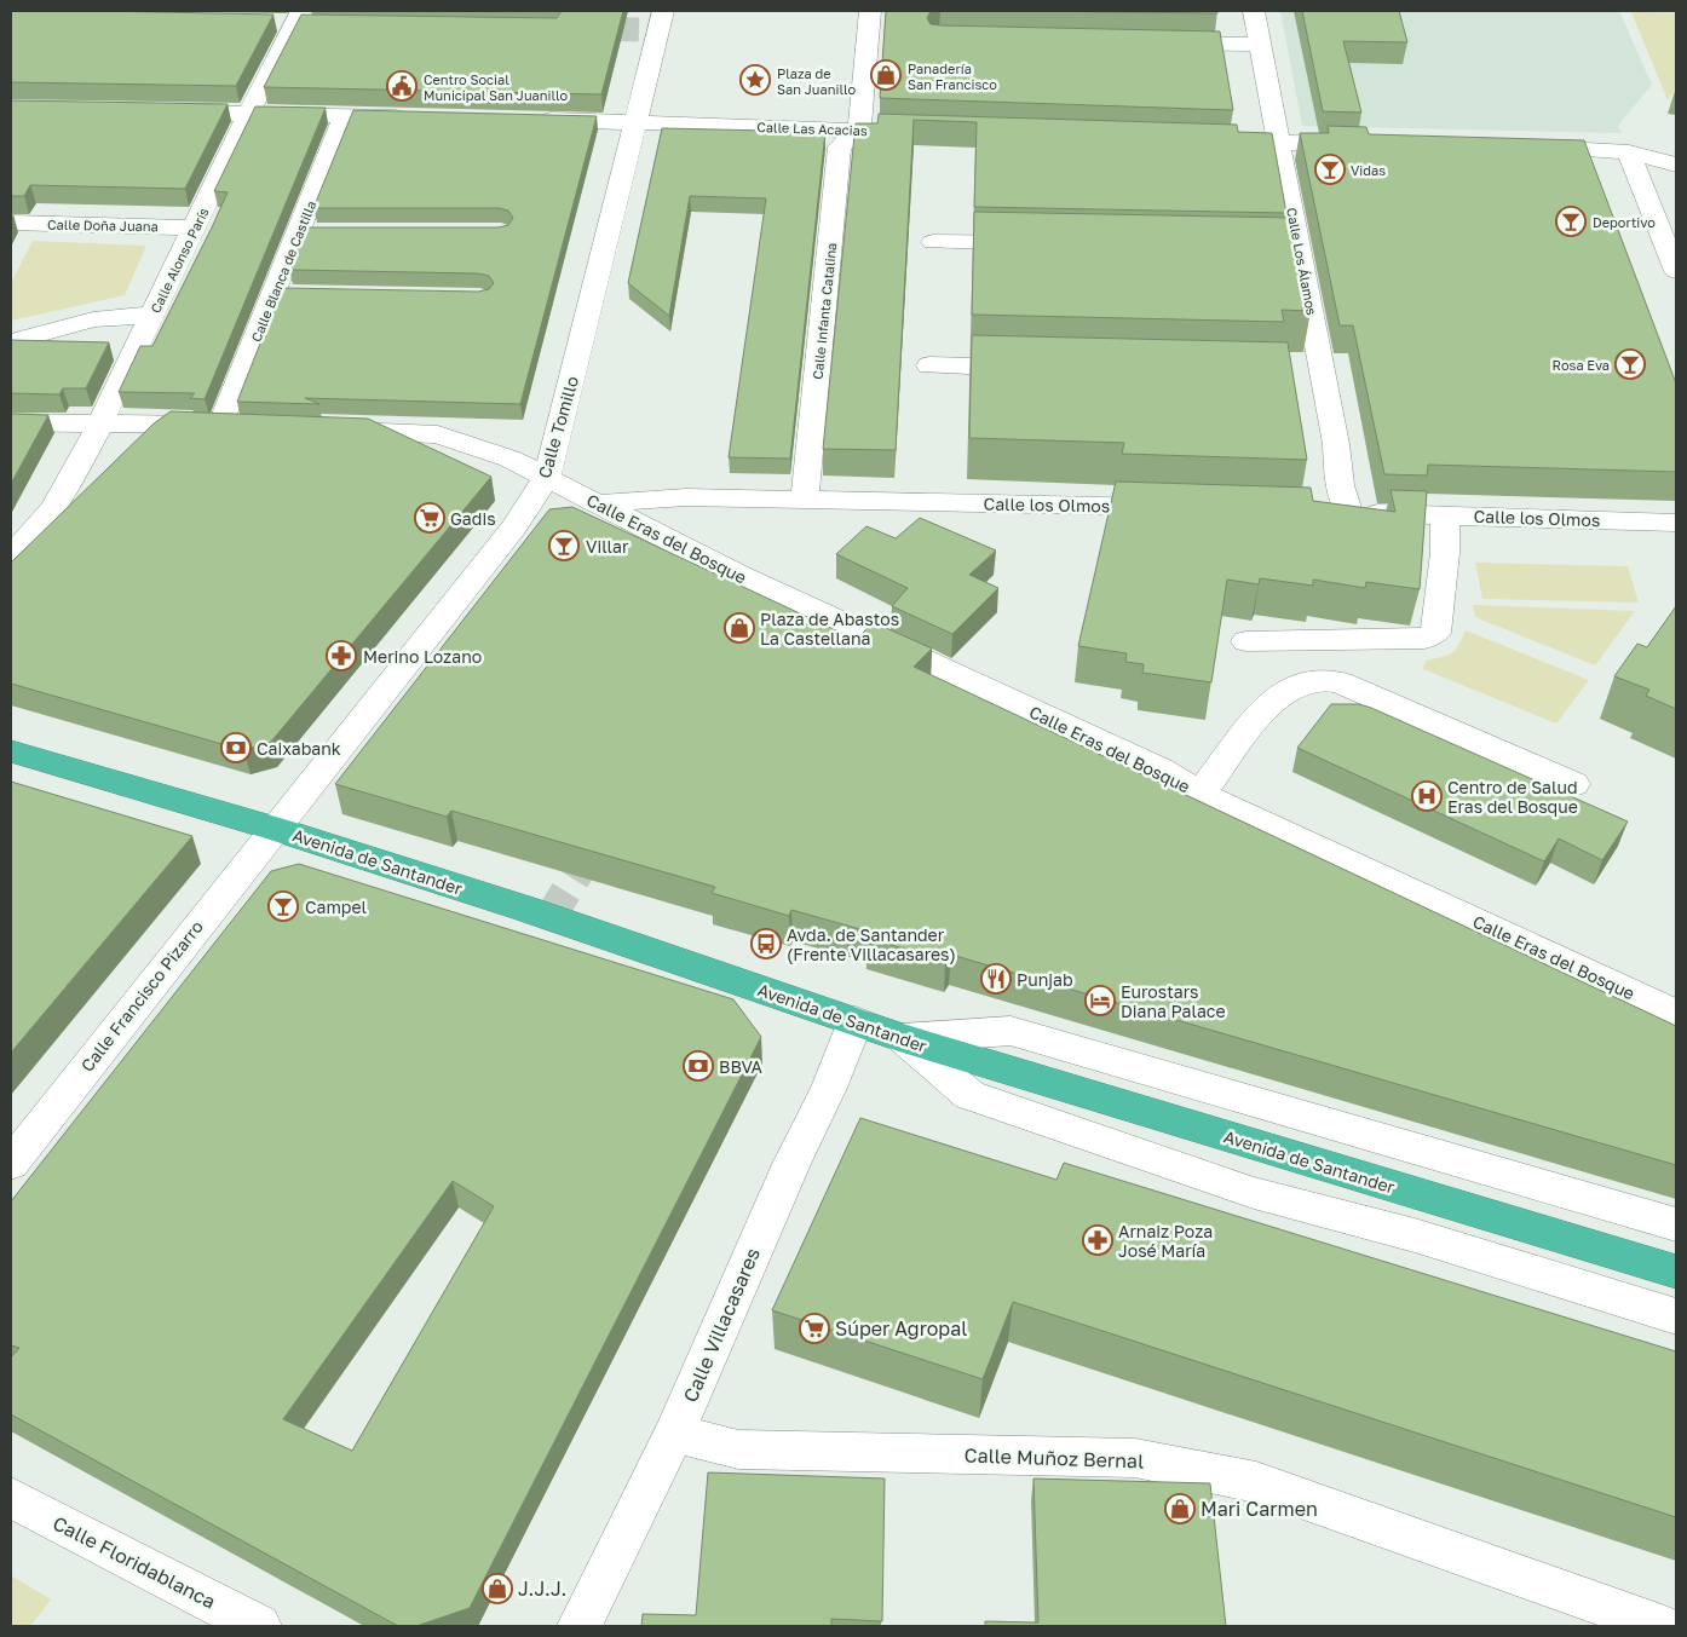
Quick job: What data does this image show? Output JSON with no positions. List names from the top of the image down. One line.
{"streets":{"highway":["Avenida de Santander"],"street":["Calle Las Acacias","Calle Doña Juana","Calle Alonso París","Calle Los Álamos","Calle Blanca de Castilla","Calle Infanta Catalina","Calle Tomillo","Calle los Olmos","Calle Eras del Bosque","Calle Francisco Pizarro","Calle Villacasares","Calle Muñoz Bernal","Calle Floridablanca"]},"crossings":[["Calle Las Acacias","Calle Infanta Catalina"],["Calle Las Acacias","Calle Tomillo"],["Calle Doña Juana","Calle Alonso París"],["Calle Los Álamos","Calle los Olmos"],["Calle Infanta Catalina","Calle los Olmos"],["Calle Tomillo","Calle Eras del Bosque"],["Calle Tomillo","Avenida de Santander"],["Calle Tomillo","Calle Francisco Pizarro"],["Calle los Olmos","Calle Eras del Bosque"],["Avenida de Santander","Calle Francisco Pizarro"],["Avenida de Santander","Calle Villacasares"],["Calle Villacasares","Calle Muñoz Bernal"]],"places":{"shop":["Panadería San Francisco","Plaza de Abastos La Castellana","Mari Carmen","J.J.J."],"place":["Plaza de San Juanillo"],"public building":["Centro Social Municipal San Juanillo"],"bar":["Vidas","Deportivo","Rosa Eva","Villar","Campel"],"supermarket":["Gadis","Súper Agropal"],"pharmacy":["Merino Lozano","Arnaiz Poza José María"],"bank":["Caixabank","BBVA"],"hospital":["Centro de Salud Eras del Bosque"],"bus stop":["Avda. de Santander (Frente Villacasares)"],"restaurant":["Punjab"],"hotel":["Eurostars Diana Palace"]}}
